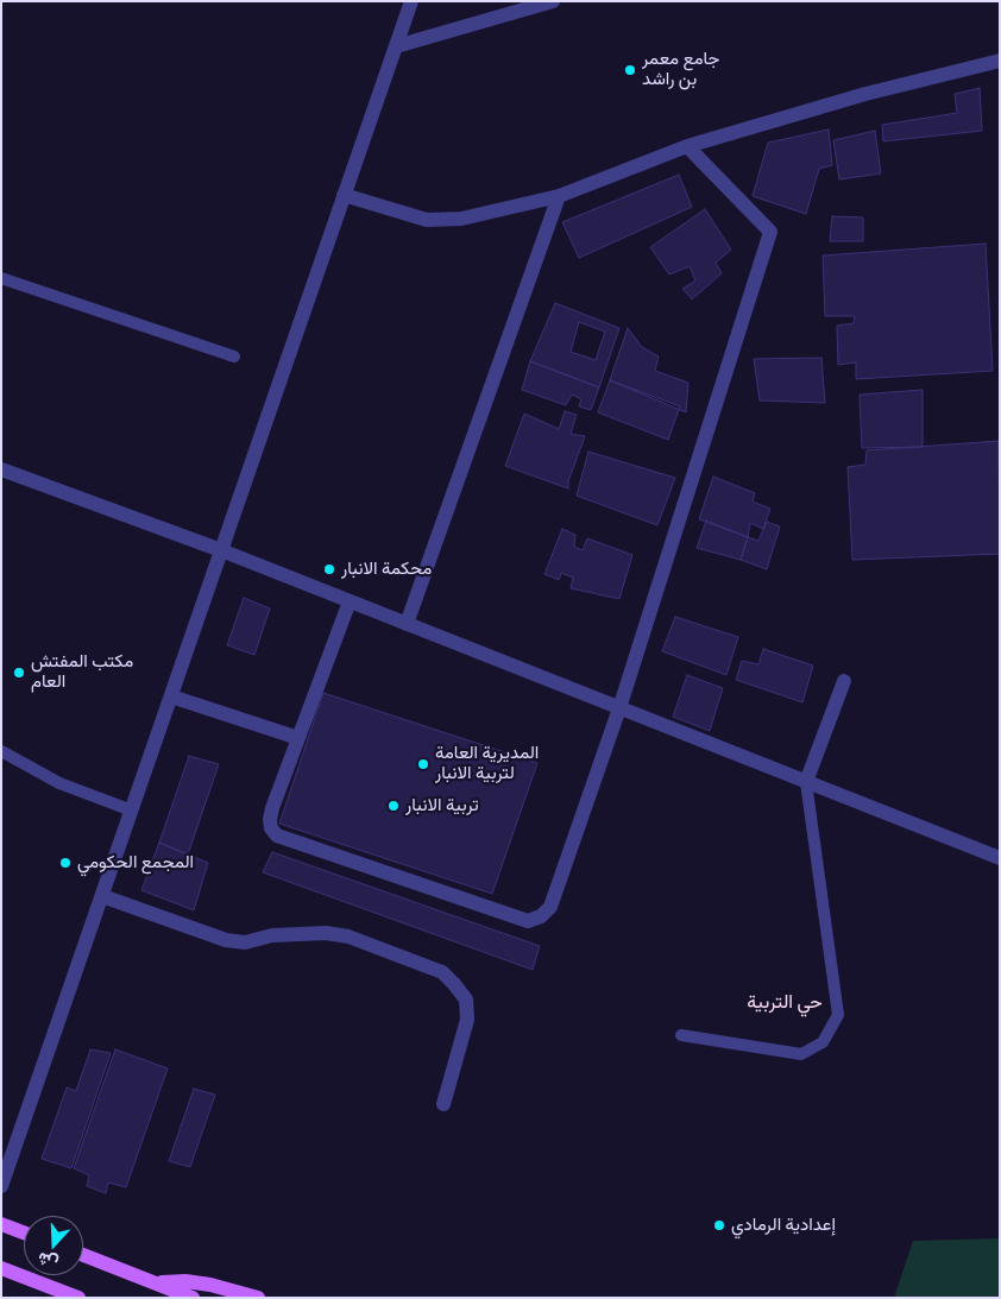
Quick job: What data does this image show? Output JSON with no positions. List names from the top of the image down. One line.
{"districts":["حي التربية"],"places":["جامع معمر بن راشد","محكمة الانبار","مكتب المفتش العام","المديرية العامة لتربية الانبار","تربية الانبار","المجمع الحكومي","إعدادية الرمادي"],"north":"bottom"}
